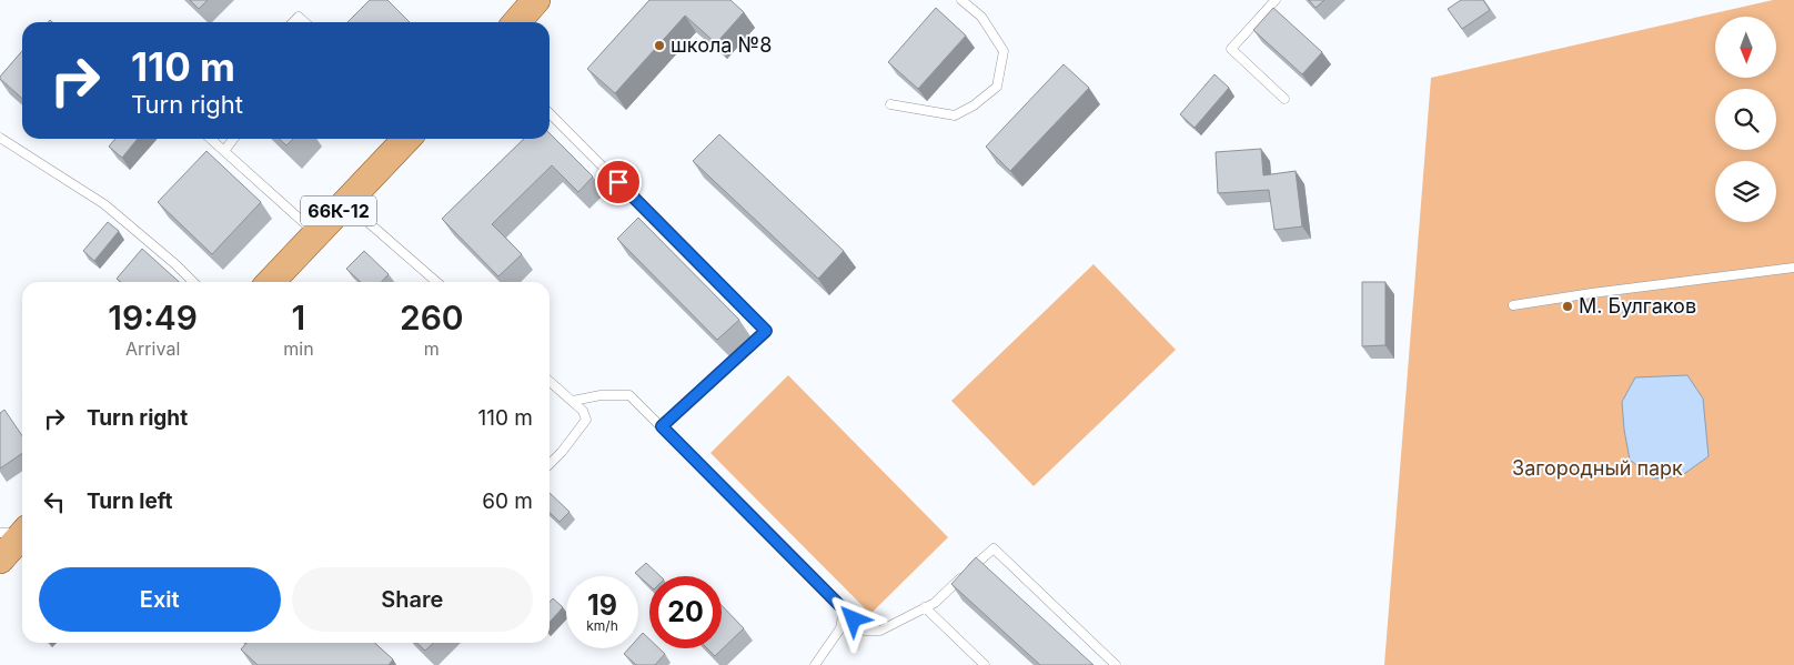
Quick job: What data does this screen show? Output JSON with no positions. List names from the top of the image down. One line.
{"streets":{"main road":["66К-12"]},"parks":["Загородный парк"],"places":["школа №8","М. Булгаков"],"north":"bottom","page":{"turn":["110 m","Turn right"],"eta":["19:49","Arrival","1","min","260","m"],"list":[{"name":"Turn right","value":"110 m"},{"name":"Turn left","value":"60 m"}],"buttons":["Exit","Share"],"speed":"19 km/h","limit":"20"}}
